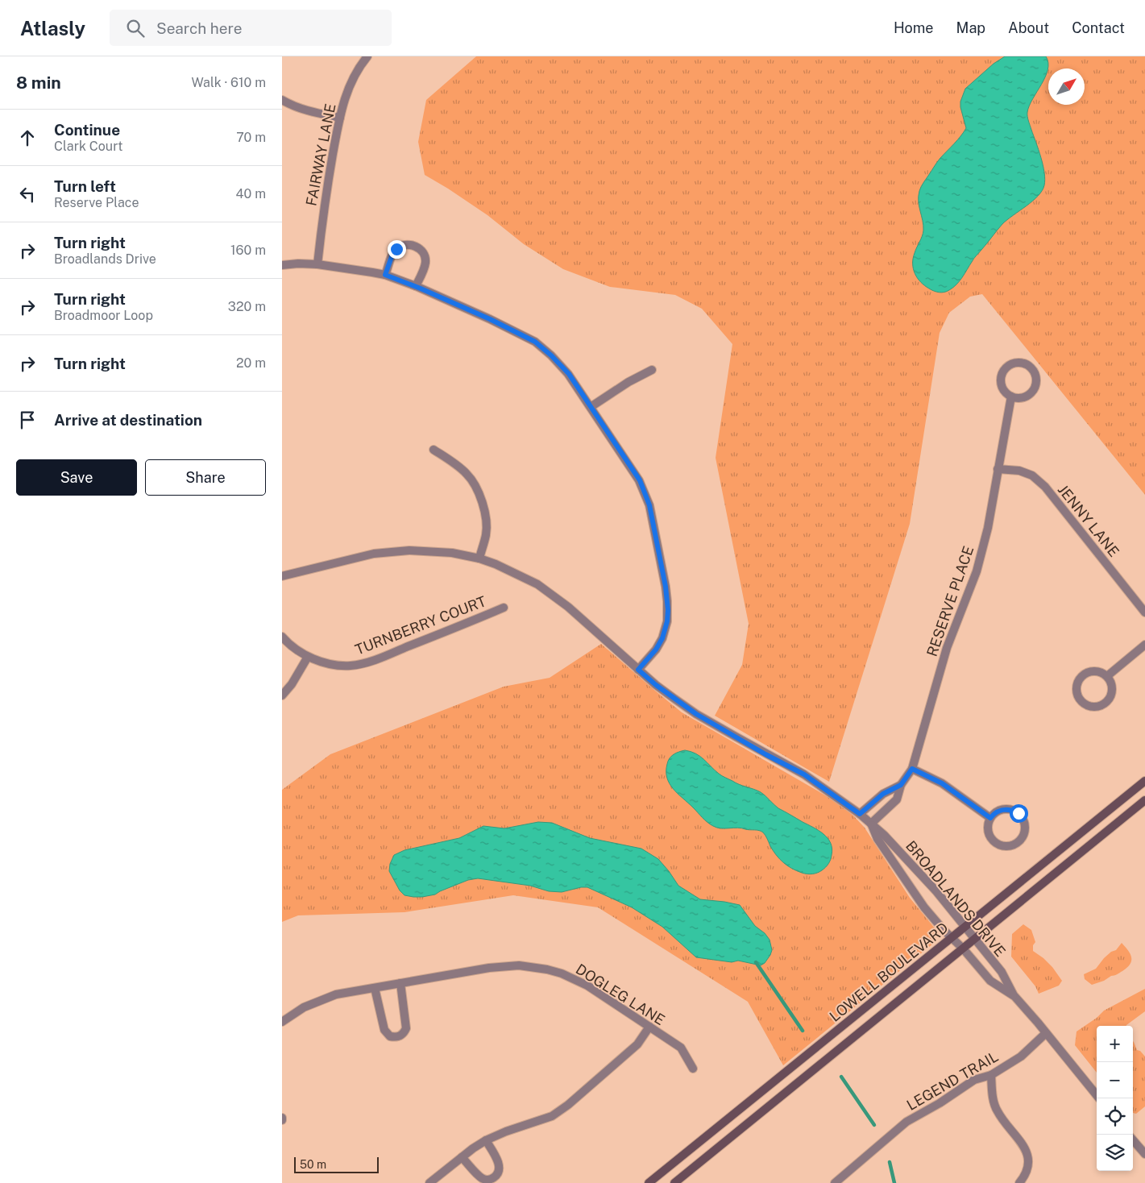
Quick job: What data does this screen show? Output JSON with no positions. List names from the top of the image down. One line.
{"streets":{"main road":["LOWELL BOULEVARD"],"street":["FAIRWAY LANE","JENNY LANE","RESERVE PLACE","TURNBERRY COURT","BROADLANDS DRIVE","DOGLEG LANE","LEGEND TRAIL"]},"crossings":[["JENNY LANE","RESERVE PLACE"],["RESERVE PLACE","BROADLANDS DRIVE"],["BROADLANDS DRIVE","LOWELL BOULEVARD"],["BROADLANDS DRIVE","LEGEND TRAIL"]],"scale_bar":"50 m","north":"top right","page":{"header":"Atlasly","search":"Search here","nav":["Home","Map","About","Contact"],"heading":["8 min","Walk · 610 m"],"list":[["Continue","Clark Court","70 m"],["Turn left","Reserve Place","40 m"],["Turn right","Broadlands Drive","160 m"],["Turn right","Broadmoor Loop","320 m"],["Turn right","20 m"],"Arrive at destination"],"buttons":["Save","Share"],"map_buttons":["+","−"],"scale":"50 m"}}
